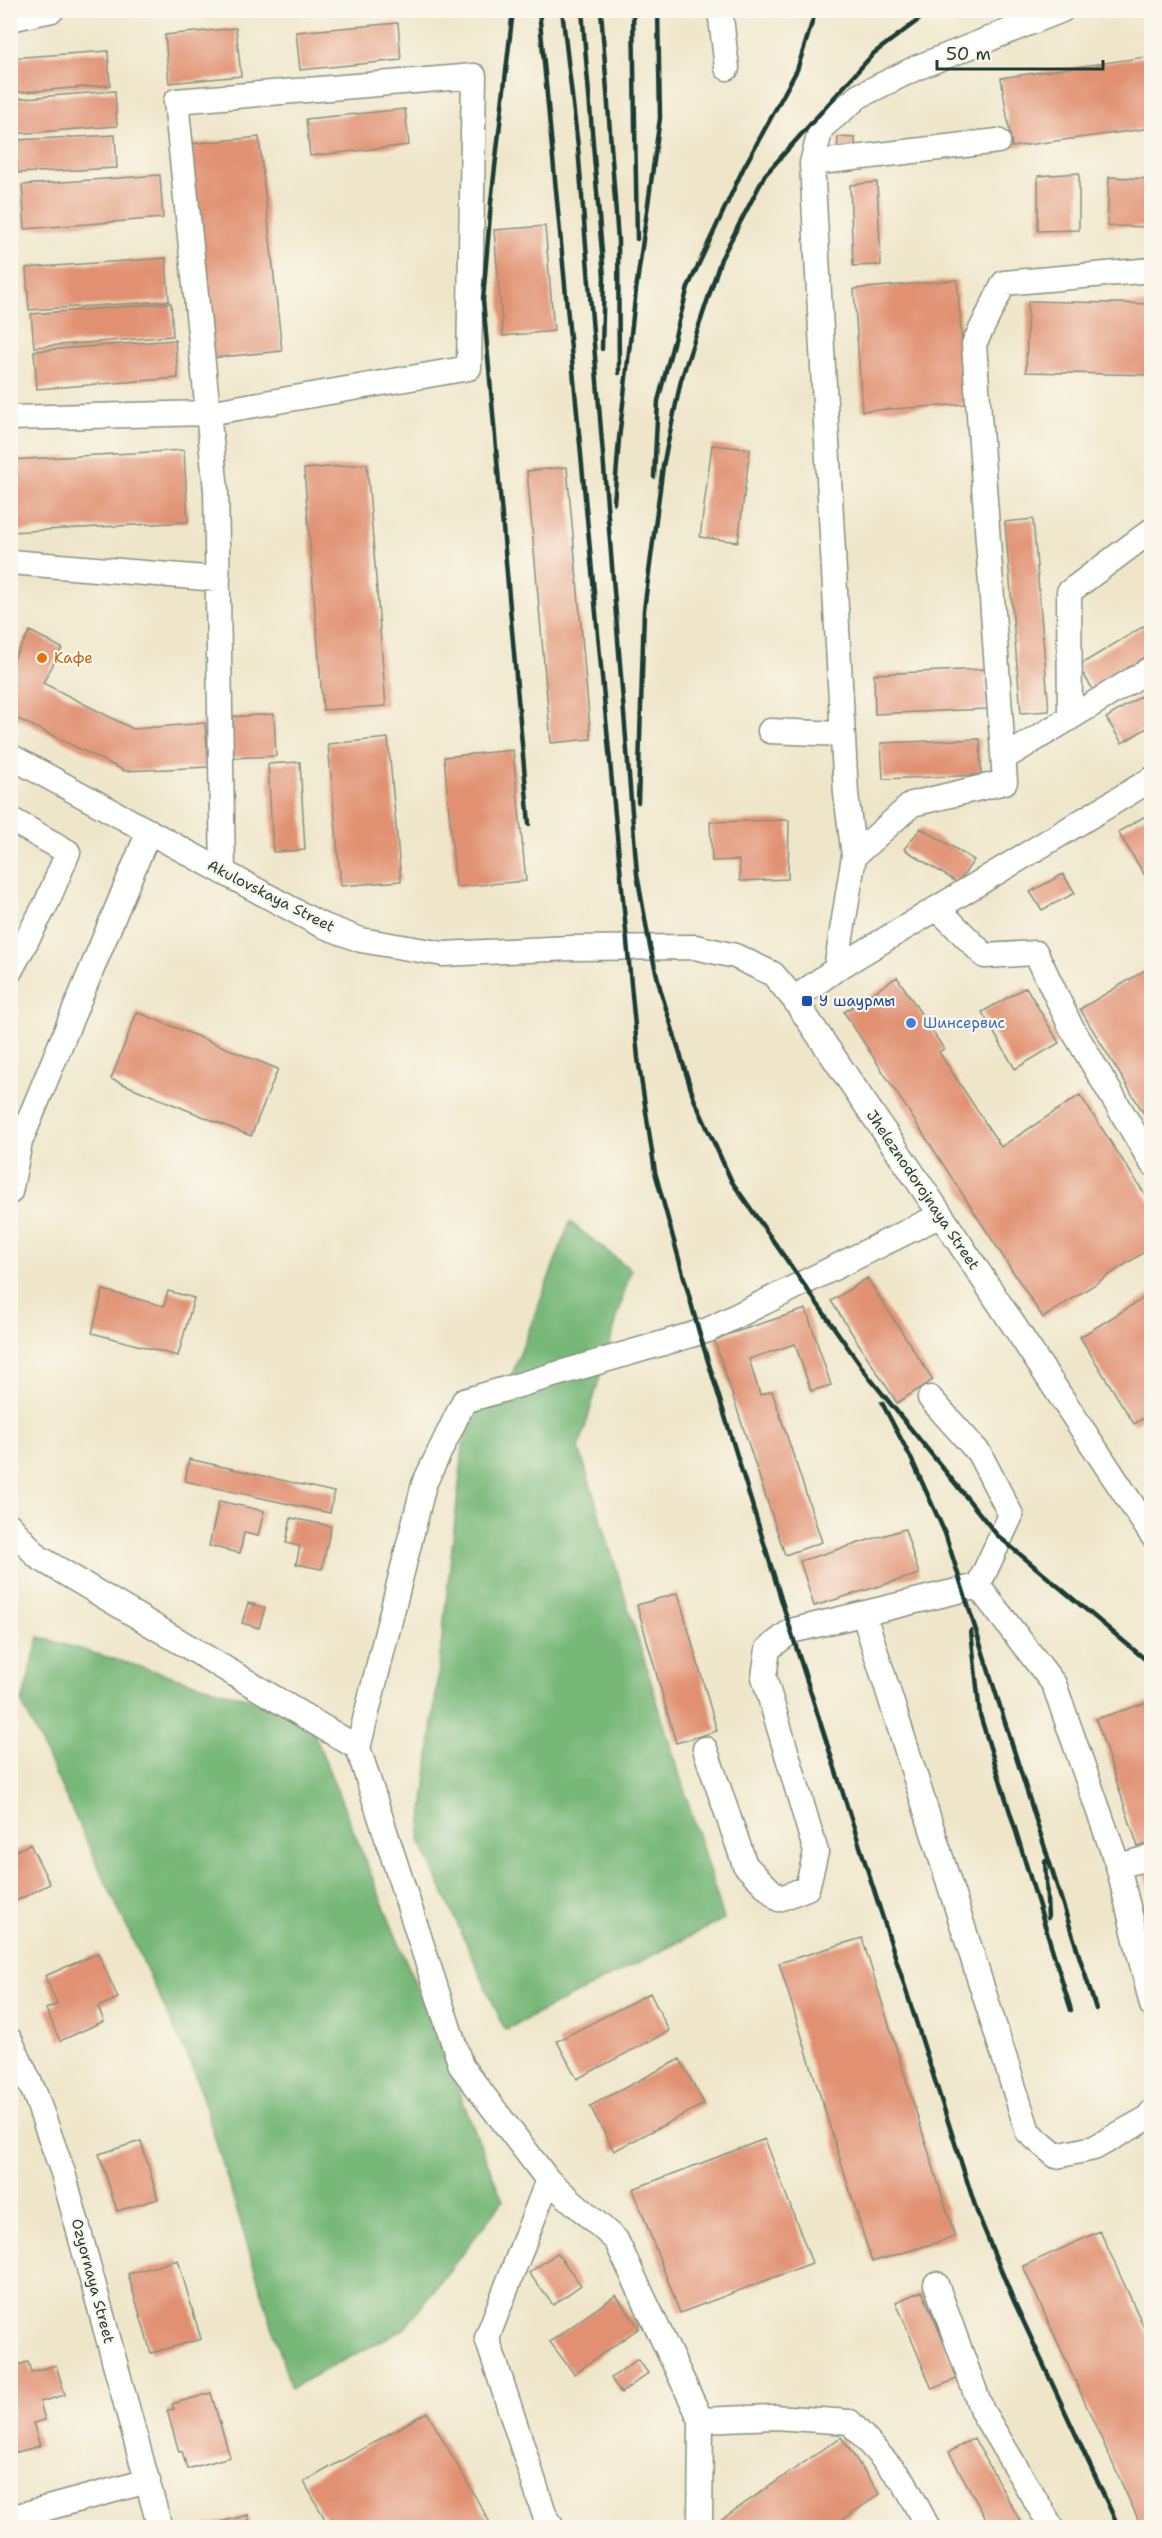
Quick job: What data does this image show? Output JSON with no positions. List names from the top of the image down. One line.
{"streets":{"street":["Akulovskaya Street","Jheleznodorojnaya Street","Ozyornaya Street"]},"crossings":[["Akulovskaya Street","Jheleznodorojnaya Street"]],"places":{"other":["Кафе","Шинсервис"],"transit":["У шаурмы"]},"scale_bar":"50 m"}
